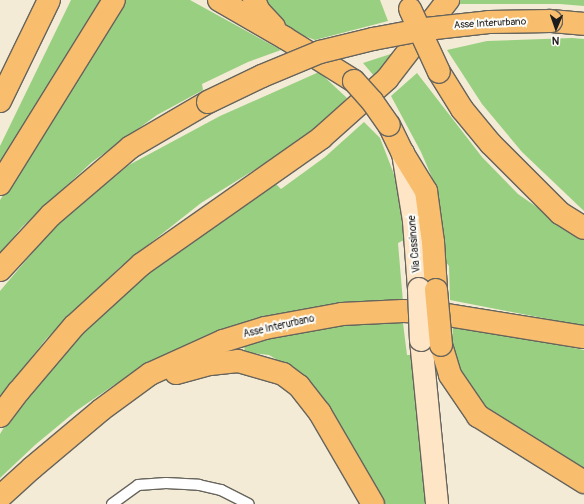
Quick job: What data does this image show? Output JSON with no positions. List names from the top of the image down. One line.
{"streets":{"main road":["Asse Interurbano"]},"north":"bottom"}
